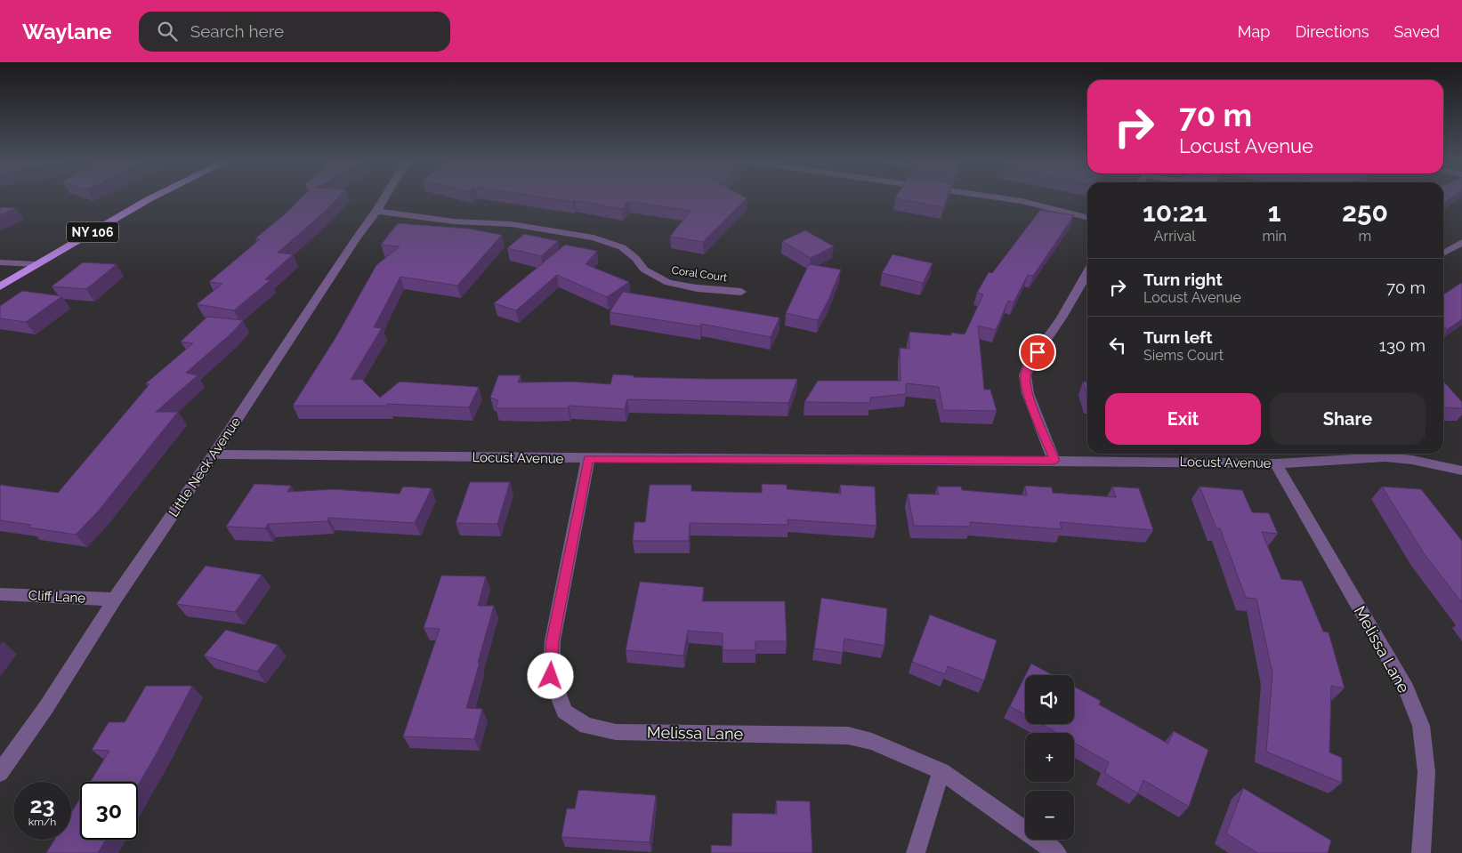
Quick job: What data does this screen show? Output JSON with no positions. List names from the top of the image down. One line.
{"streets":{"main road":["NY 106"],"street":["Coral Court","Locust Avenue","Little Neck Avenue","Cliff Lane","Melissa Lane"]},"crossings":[["Coral Court","Little Neck Avenue"],["Locust Avenue","Little Neck Avenue"],["Locust Avenue","Melissa Lane"],["Little Neck Avenue","Cliff Lane"]],"page":{"header":"Waylane","search":"Search here","nav":["Map","Directions","Saved"],"turn":["70 m","Locust Avenue"],"eta":["10:21","Arrival","1","min","250","m"],"list":[{"name":"Turn right","note":"Locust Avenue","value":"70 m"},{"name":"Turn left","note":"Siems Court","value":"130 m"}],"buttons":["Exit","Share"],"map_buttons":["+","−"],"speed":"23 km/h","limit":"30"}}
